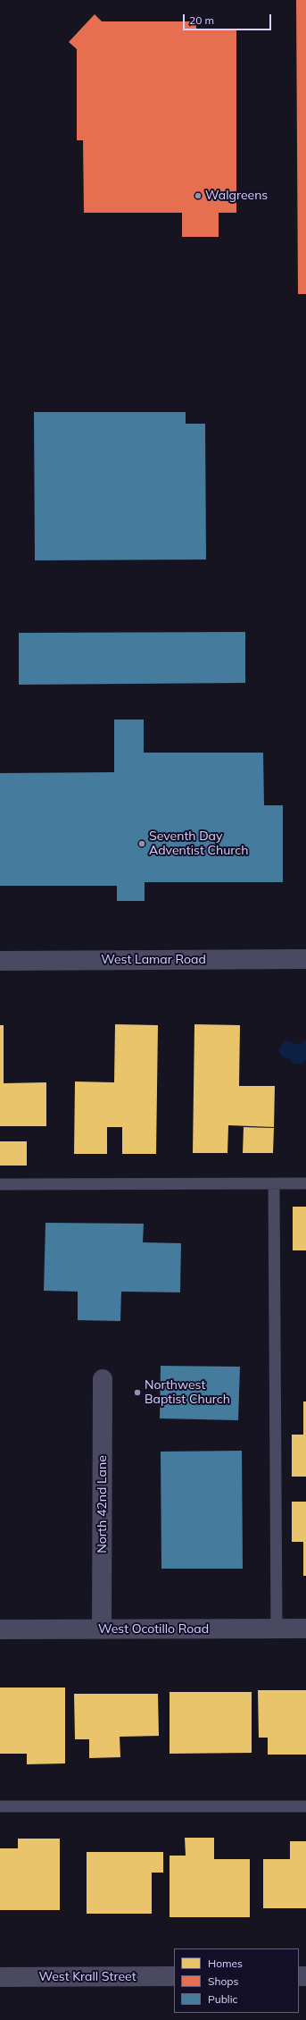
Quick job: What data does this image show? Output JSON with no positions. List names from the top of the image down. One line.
{"streets":{"street":["West Lamar Road","North 42nd Lane","West Ocotillo Road","West Krall Street"]},"crossings":[["North 42nd Lane","West Ocotillo Road"]],"places":["Walgreens","Seventh Day Adventist Church","Northwest Baptist Church"],"legend":["Homes","Shops","Public"],"scale_bar":"20 m"}
